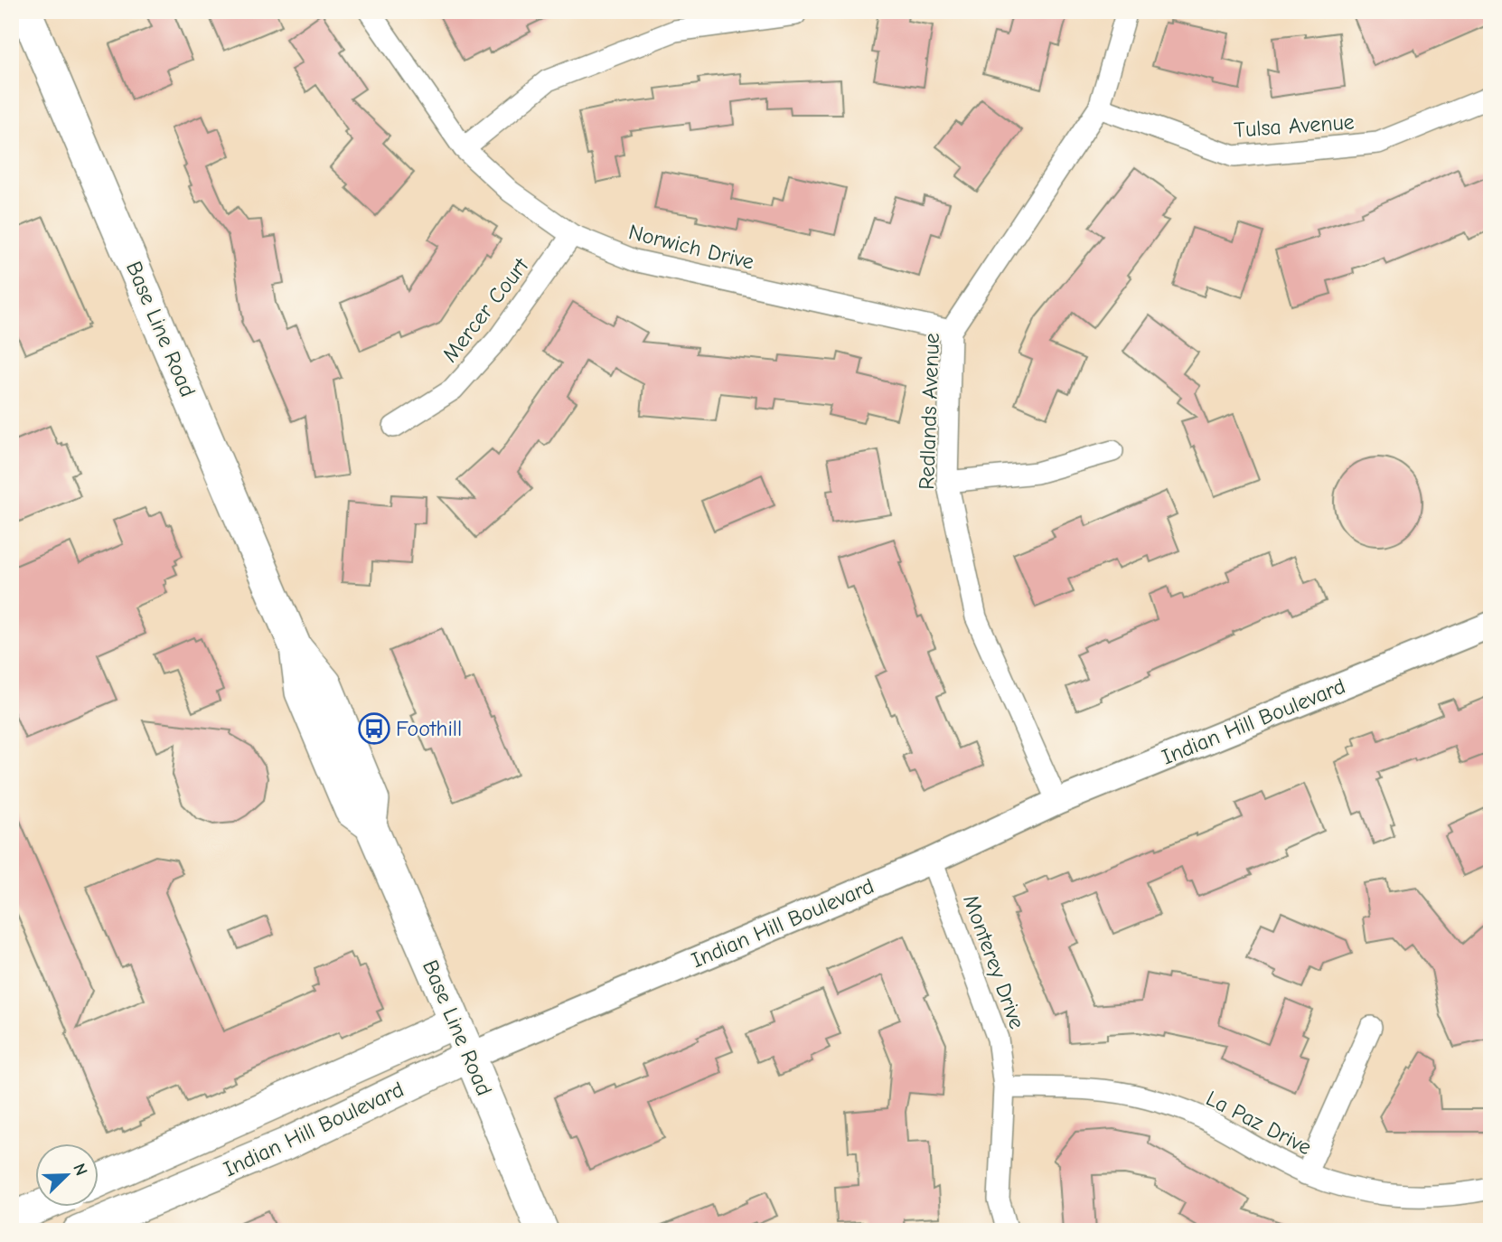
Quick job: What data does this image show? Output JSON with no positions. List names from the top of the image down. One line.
{"streets":{"main road":["Base Line Road","Indian Hill Boulevard"],"street":["Tulsa Avenue","Norwich Drive","Mercer Court","Redlands Avenue","Monterey Drive","La Paz Drive"]},"crossings":[["Tulsa Avenue","Redlands Avenue"],["Norwich Drive","Mercer Court"],["Norwich Drive","Redlands Avenue"],["Base Line Road","Indian Hill Boulevard"],["Redlands Avenue","Indian Hill Boulevard"],["Indian Hill Boulevard","Monterey Drive"],["Monterey Drive","La Paz Drive"]],"places":{"bus stop":["Foothill"]},"north":"top right"}
